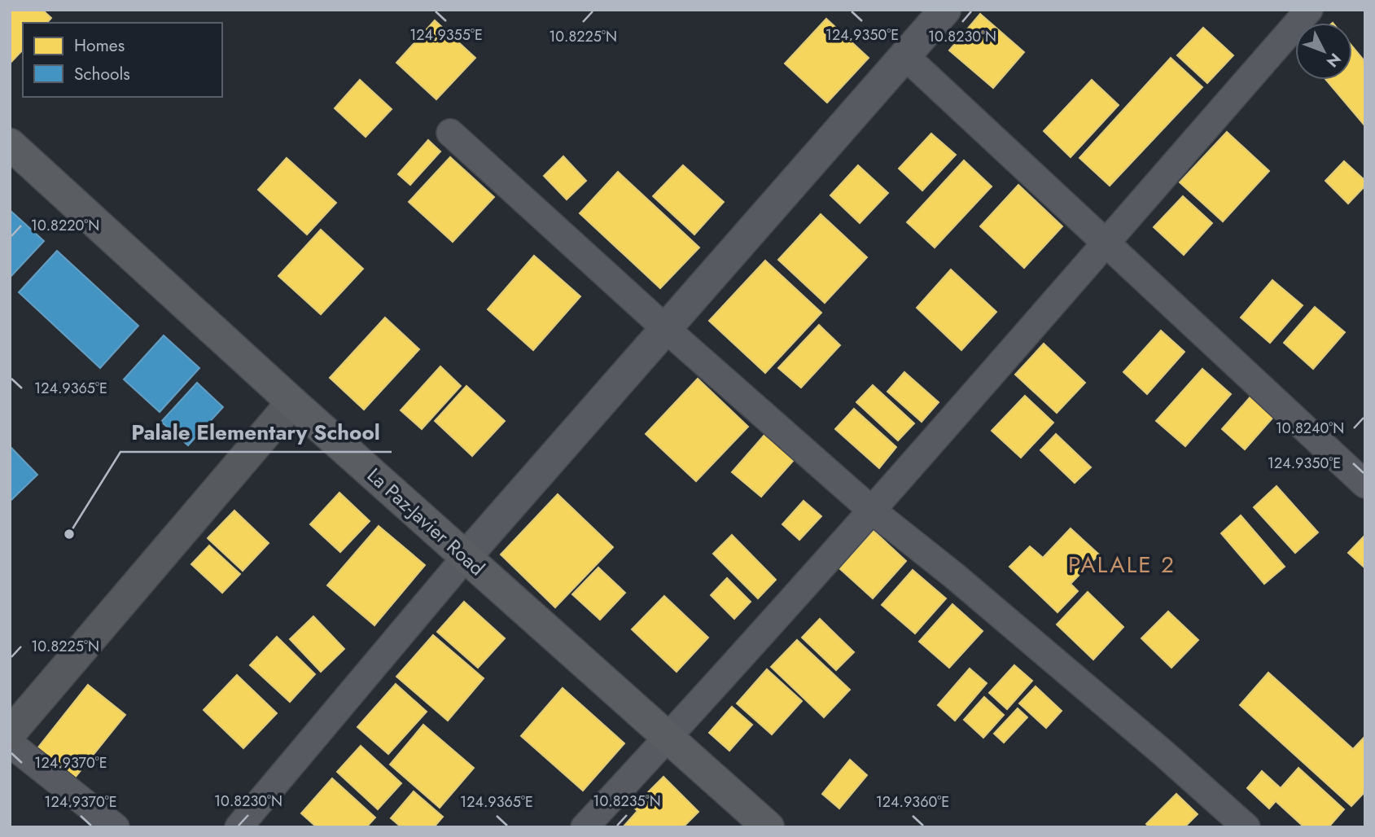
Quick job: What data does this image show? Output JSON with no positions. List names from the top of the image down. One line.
{"streets":{"main road":["La Paz-Javier Road"]},"districts":["PALALE 2"],"places":["Palale Elementary School"],"legend":["Homes","Schools"],"north":"bottom right","coordinates":["124.9355°E","124.9350°E","10.8225°N","10.8230°N","10.8220°N","124.9365°E","10.8240°N","124.9370°E","10.8235°N","124.9360°E"]}
